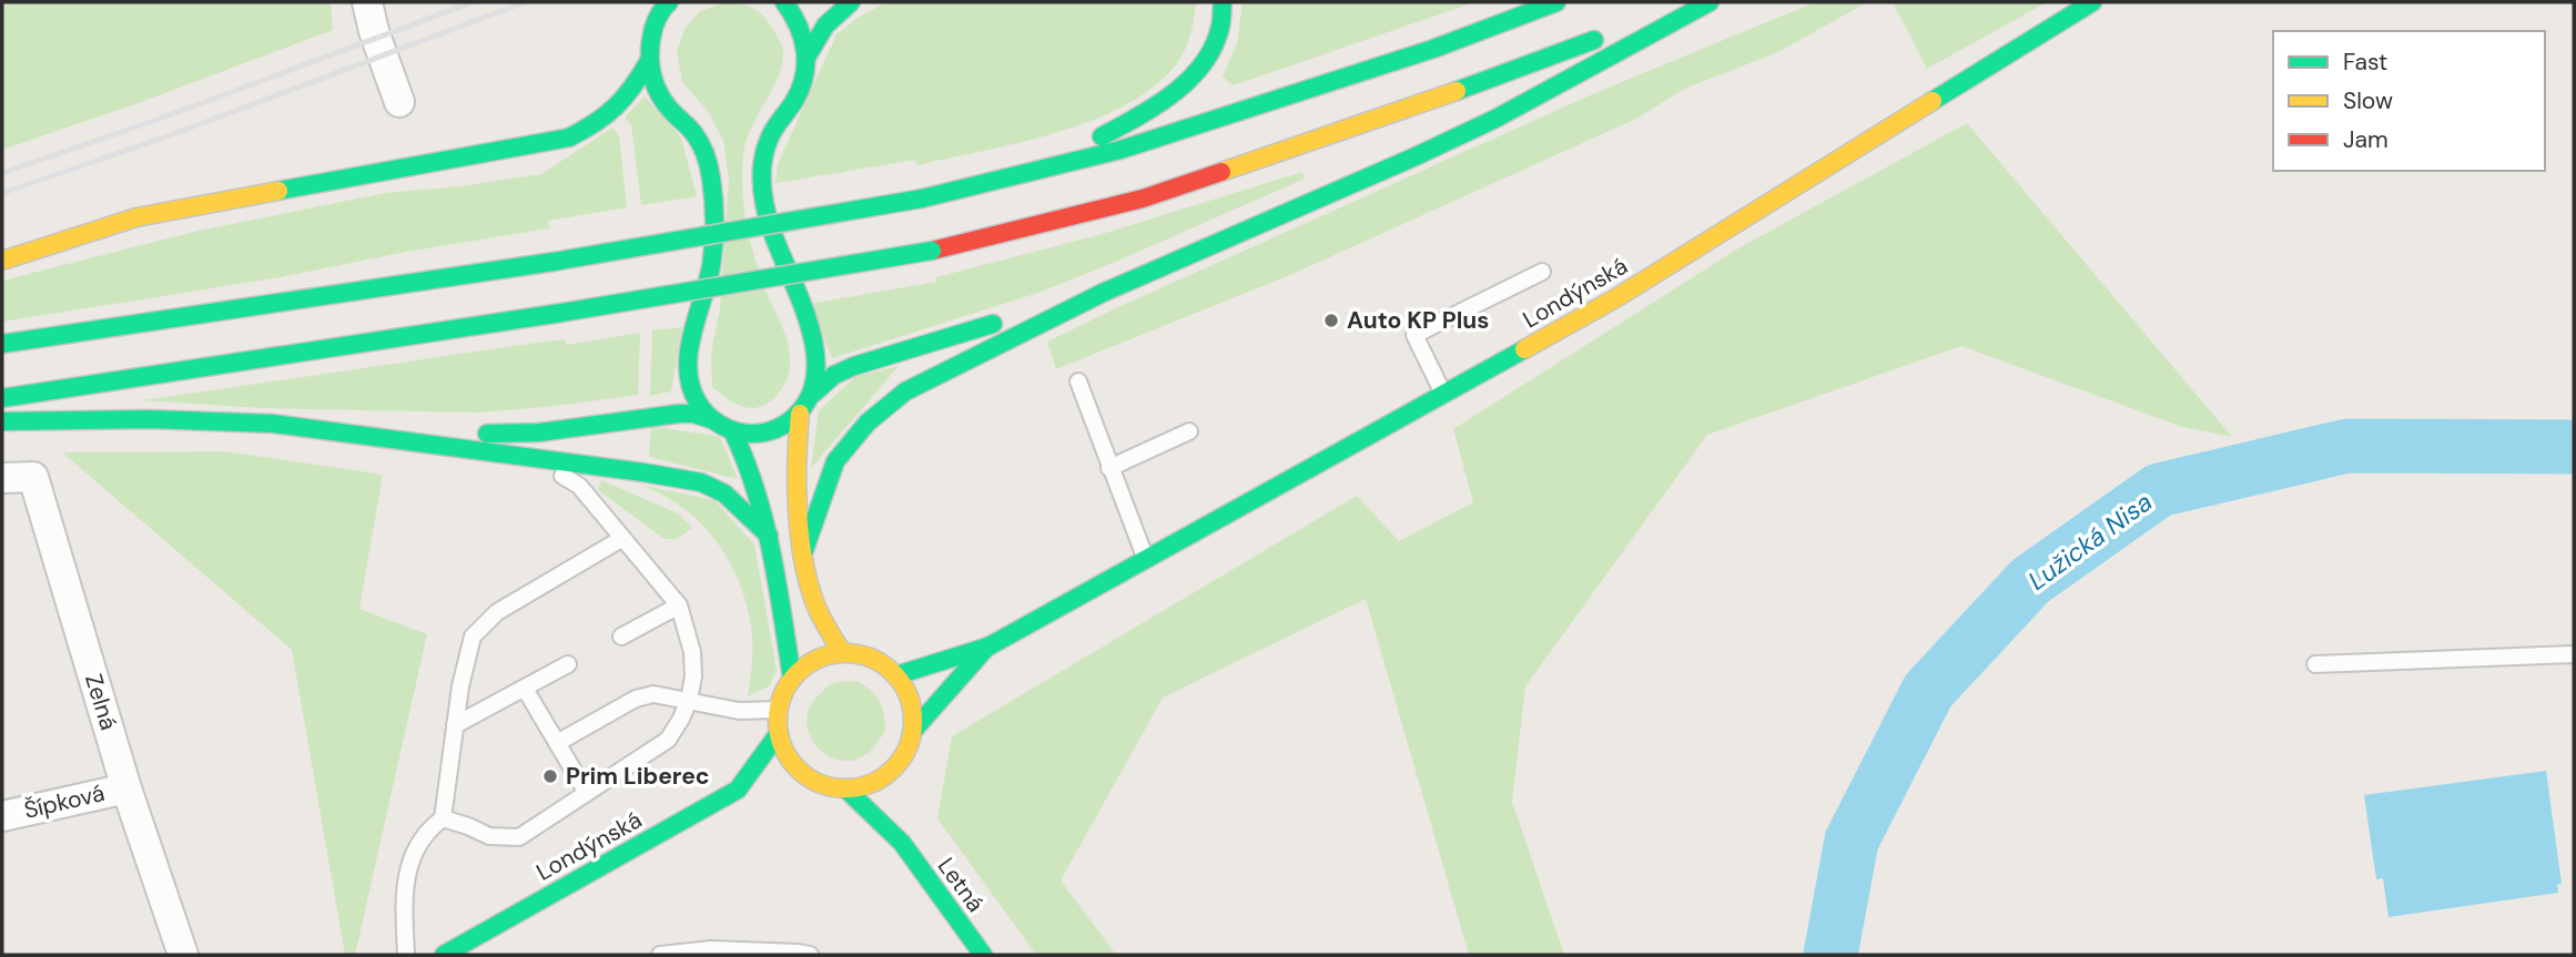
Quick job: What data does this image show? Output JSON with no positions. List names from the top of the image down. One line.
{"streets":{"main road":["Londýnská","Letná"],"street":["Zelná","Šípková"]},"crossings":[["Londýnská","Letná"],["Zelná","Šípková"]],"water":["Lužická Nisa"],"places":["Auto KP Plus","Prim Liberec"],"legend":["Fast","Slow","Jam"]}
